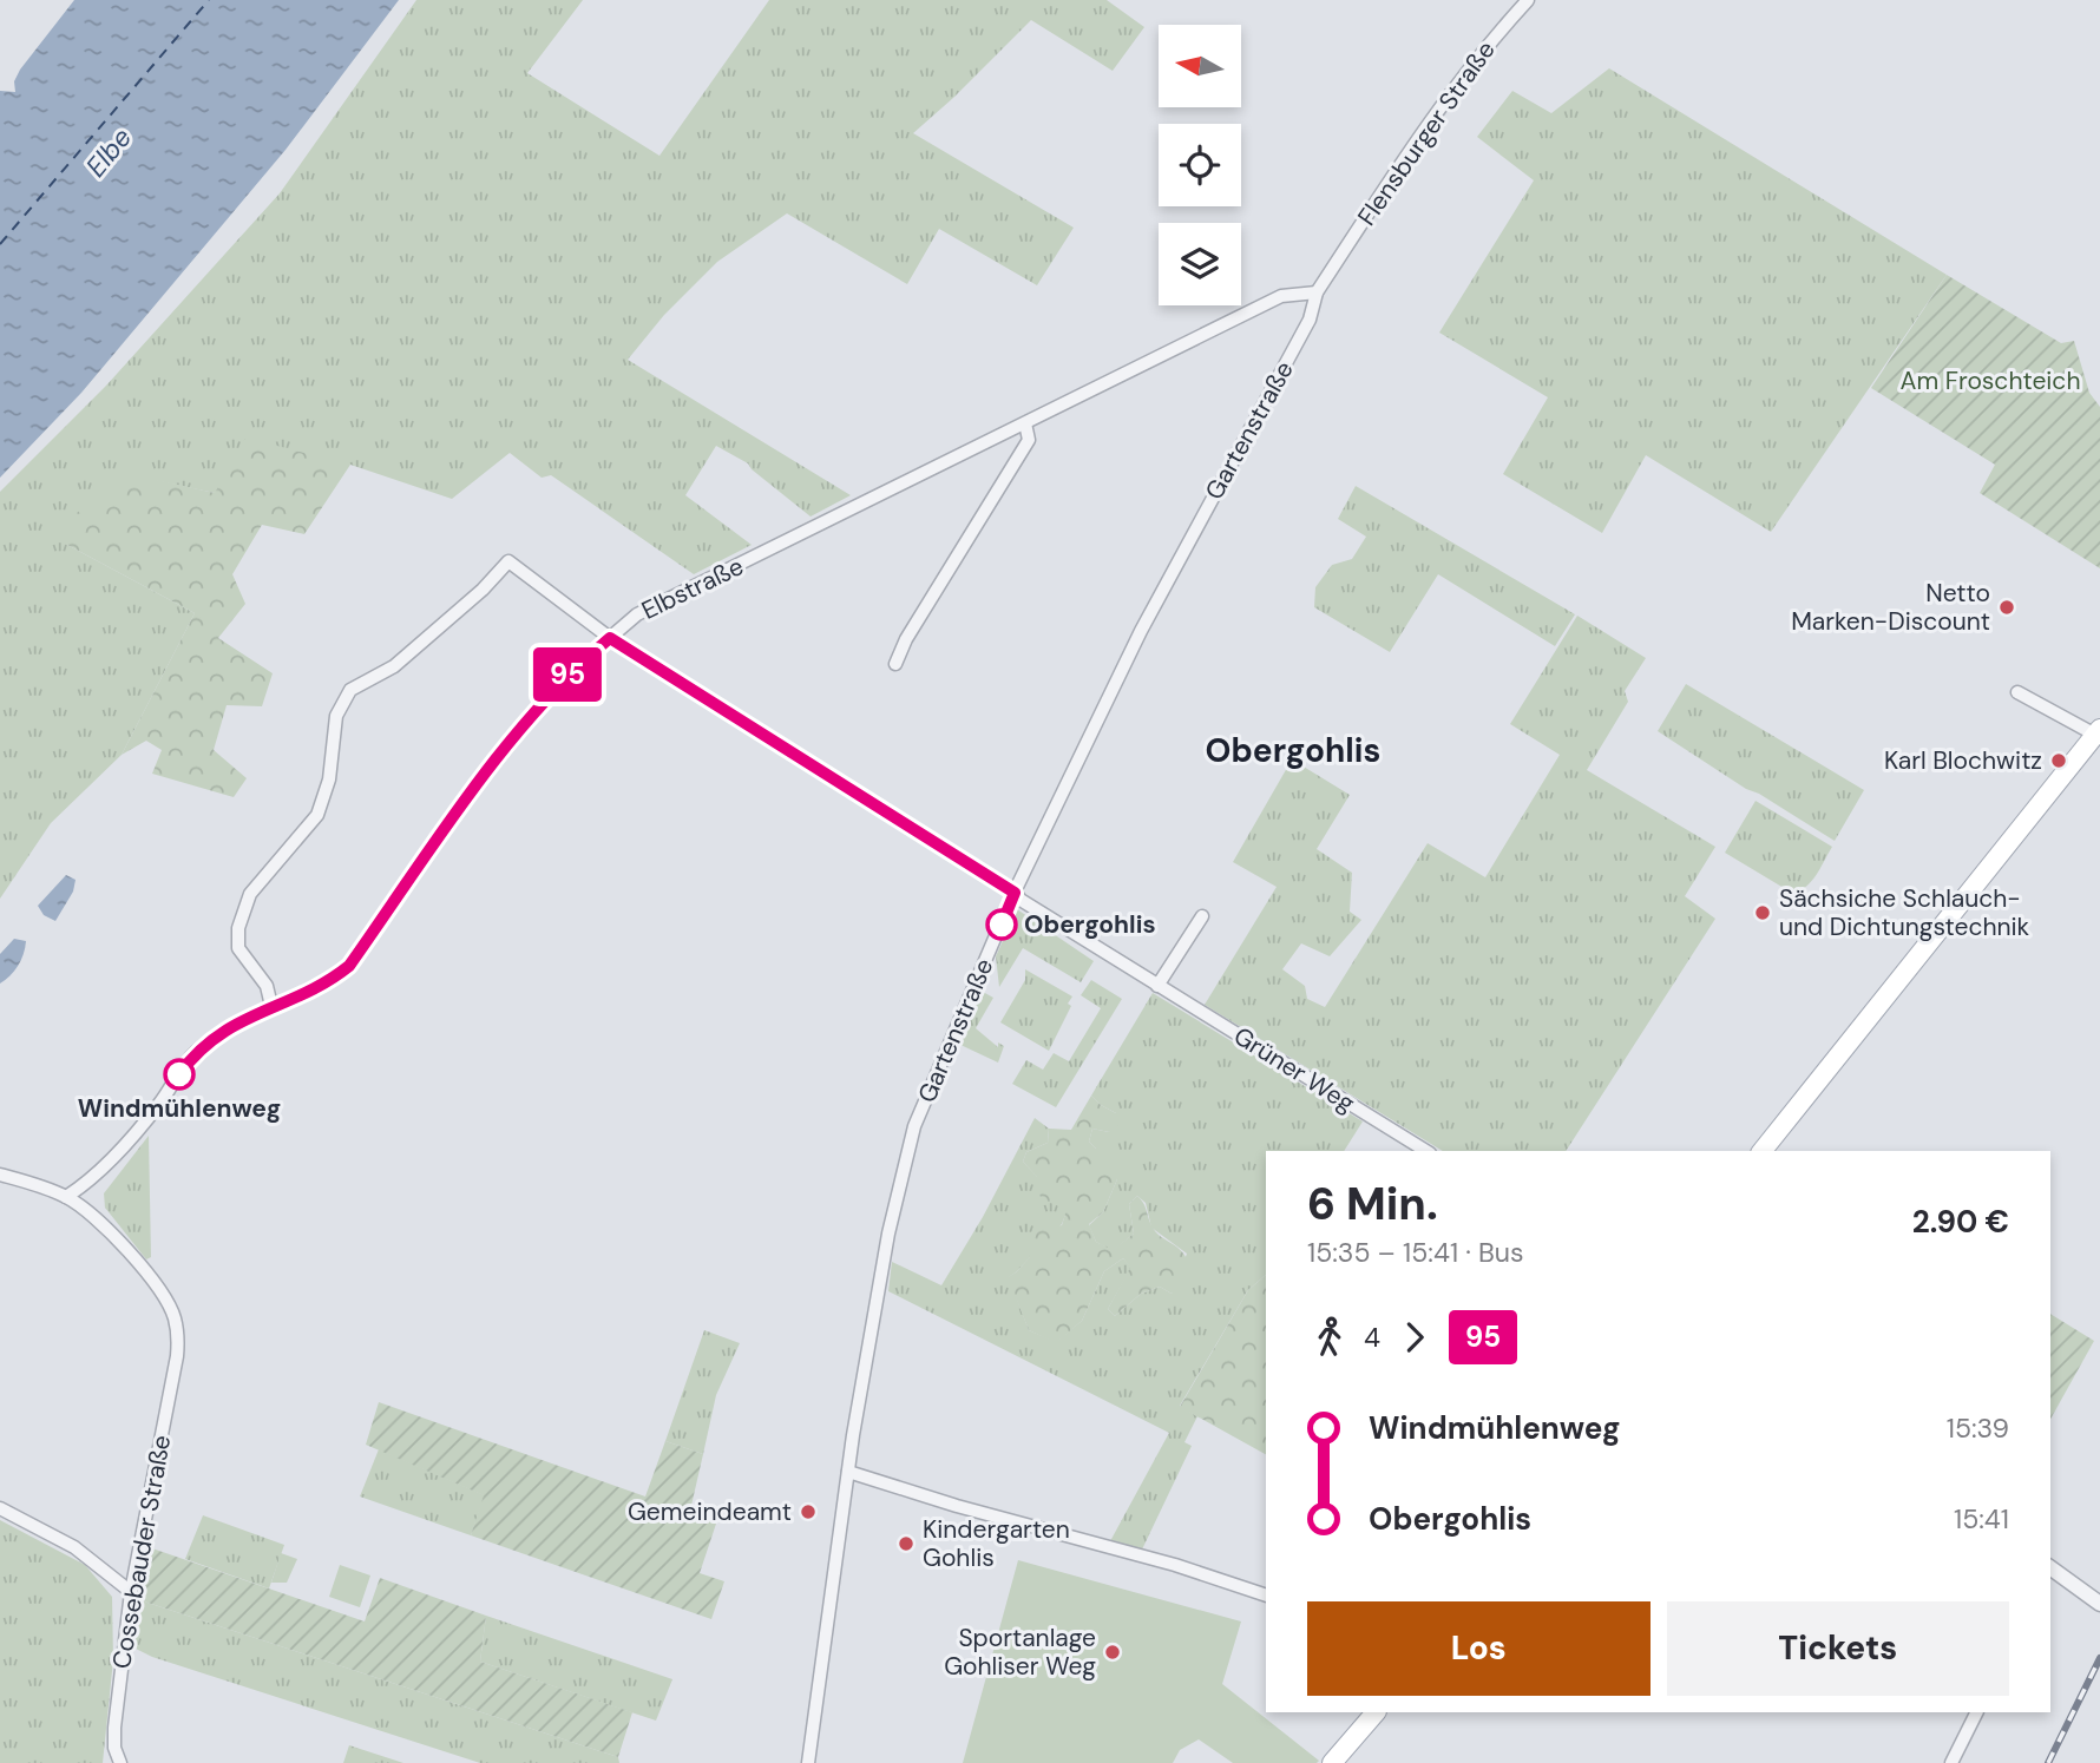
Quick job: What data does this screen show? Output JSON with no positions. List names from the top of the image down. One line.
{"streets":{"street":["Flensburger Straße","Gartenstraße","Elbstraße","Grüner Weg","Cossebauder Straße"]},"crossings":[["Flensburger Straße","Gartenstraße"],["Gartenstraße","Elbstraße"],["Gartenstraße","Grüner Weg"],["Elbstraße","Grüner Weg"],["Elbstraße","Cossebauder Straße"]],"districts":["Obergohlis"],"water":["Elbe"],"parks":["Am Froschteich"],"places":["Netto Marken-Discount","Karl Blochwitz","Sächsiche Schlauch- und Dichtungstechnik","Obergohlis","Windmühlenweg","Gemeindeamt","Kindergarten Gohlis","Sportanlage Gohliser Weg"],"lines":["bus line 95"],"north":"left","page":{"on_map":"95","heading":["6 Min.","15:35 – 15:41 · Bus","2.90 €"],"legs":["4","95"],"list":[{"name":"Windmühlenweg","value":"15:39"},{"name":"Obergohlis","value":"15:41"}],"buttons":["Los","Tickets"]}}
